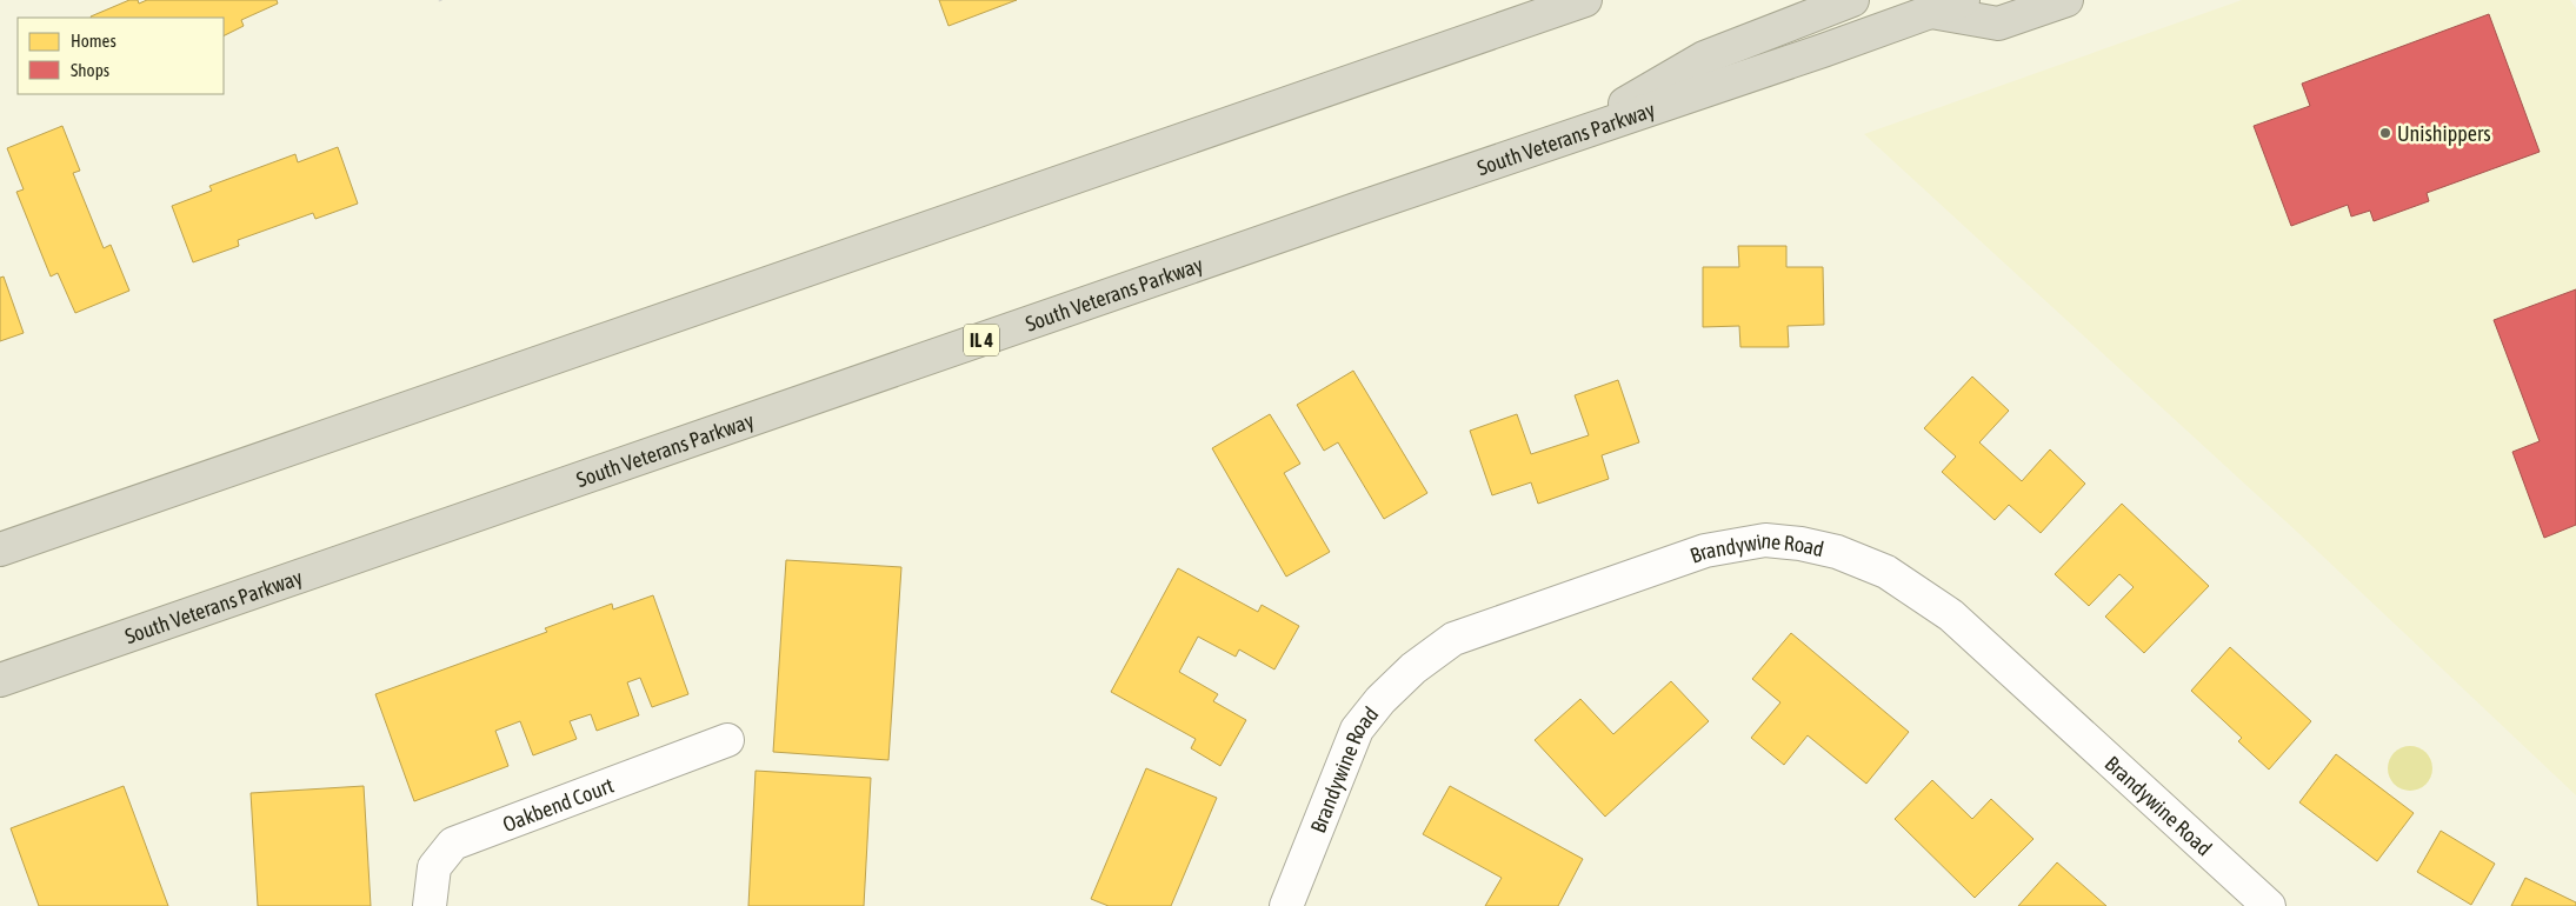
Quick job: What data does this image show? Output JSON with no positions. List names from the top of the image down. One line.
{"streets":{"highway":["South Veterans Parkway","IL 4"],"street":["Brandywine Road","Oakbend Court"]},"places":["Unishippers"],"legend":["Homes","Shops"]}
